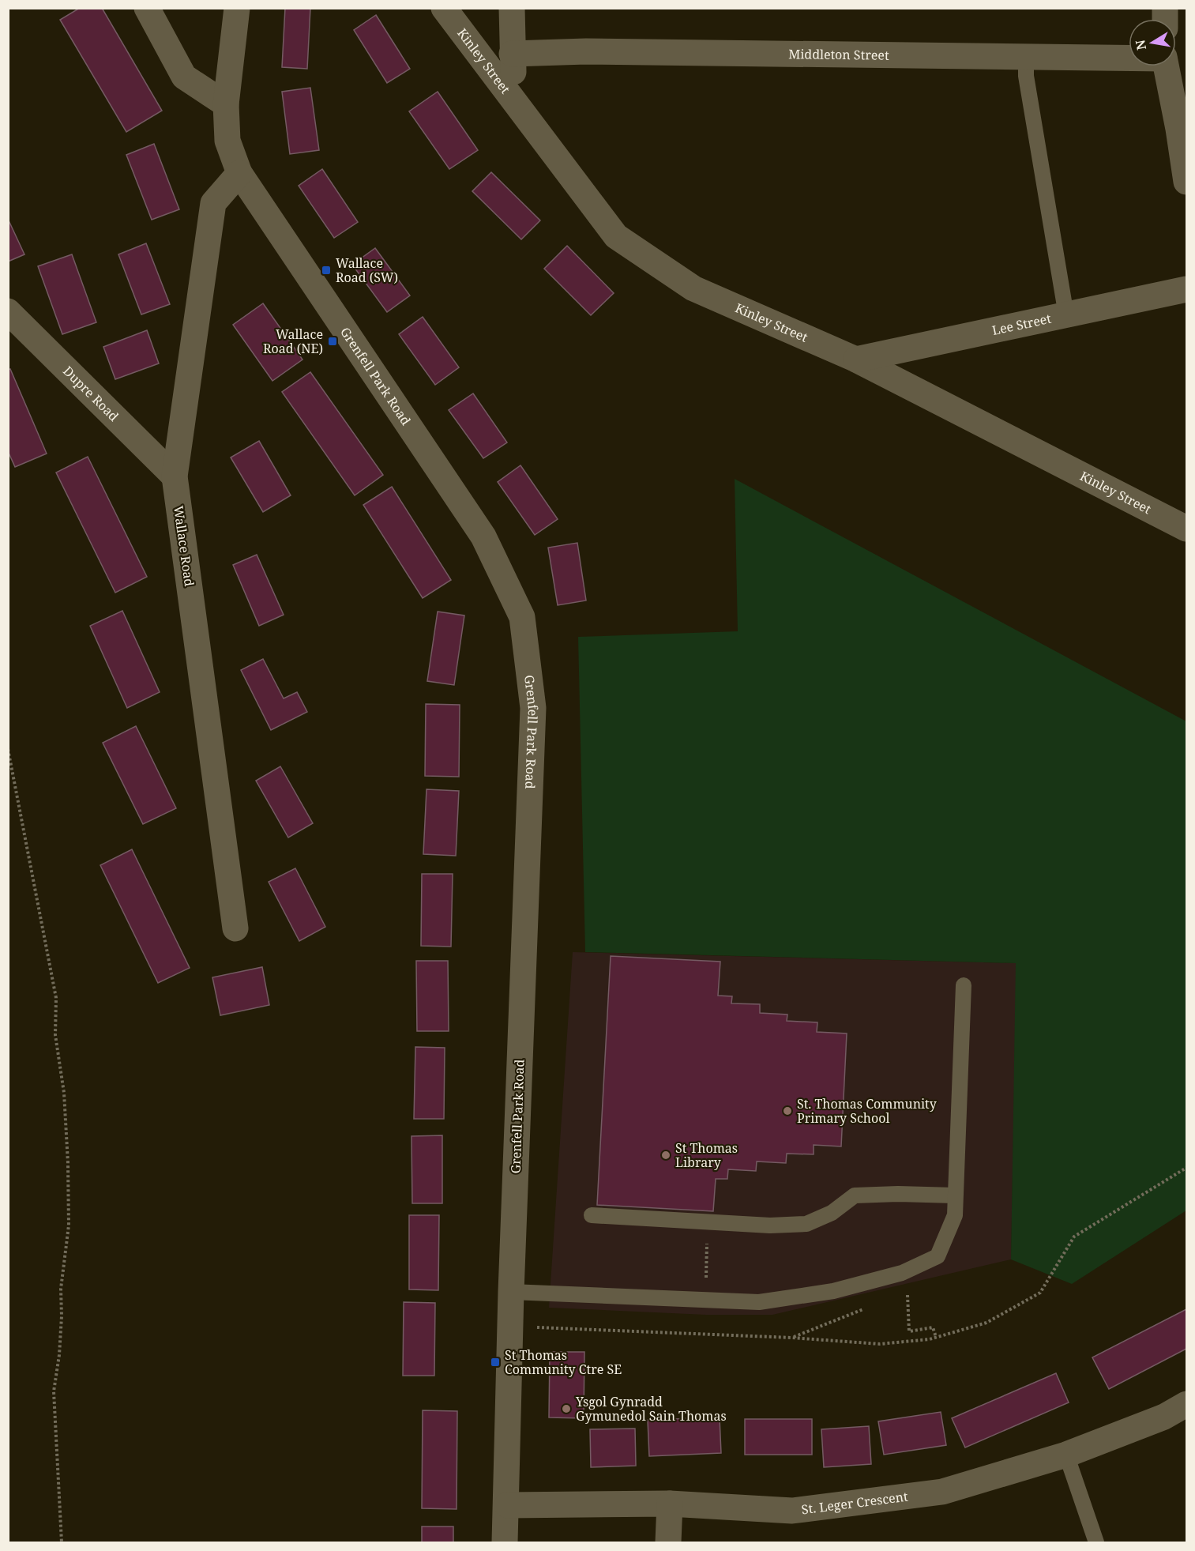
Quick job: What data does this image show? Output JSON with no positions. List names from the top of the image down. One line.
{"streets":{"street":["Middleton Street","Kinley Street","Lee Street","Grenfell Park Road","Dupre Road","Wallace Road","St. Leger Crescent"]},"crossings":[["Kinley Street","Lee Street"],["Grenfell Park Road","Wallace Road"],["Grenfell Park Road","St. Leger Crescent"],["Dupre Road","Wallace Road"]],"places":{"transit":["Wallace Road (SW)","Wallace Road (NE)","St Thomas Community Ctre SE"],"other":["St. Thomas Community Primary School","St Thomas Library","Ysgol Gynradd Gymunedol Sain Thomas"]},"north":"left"}
